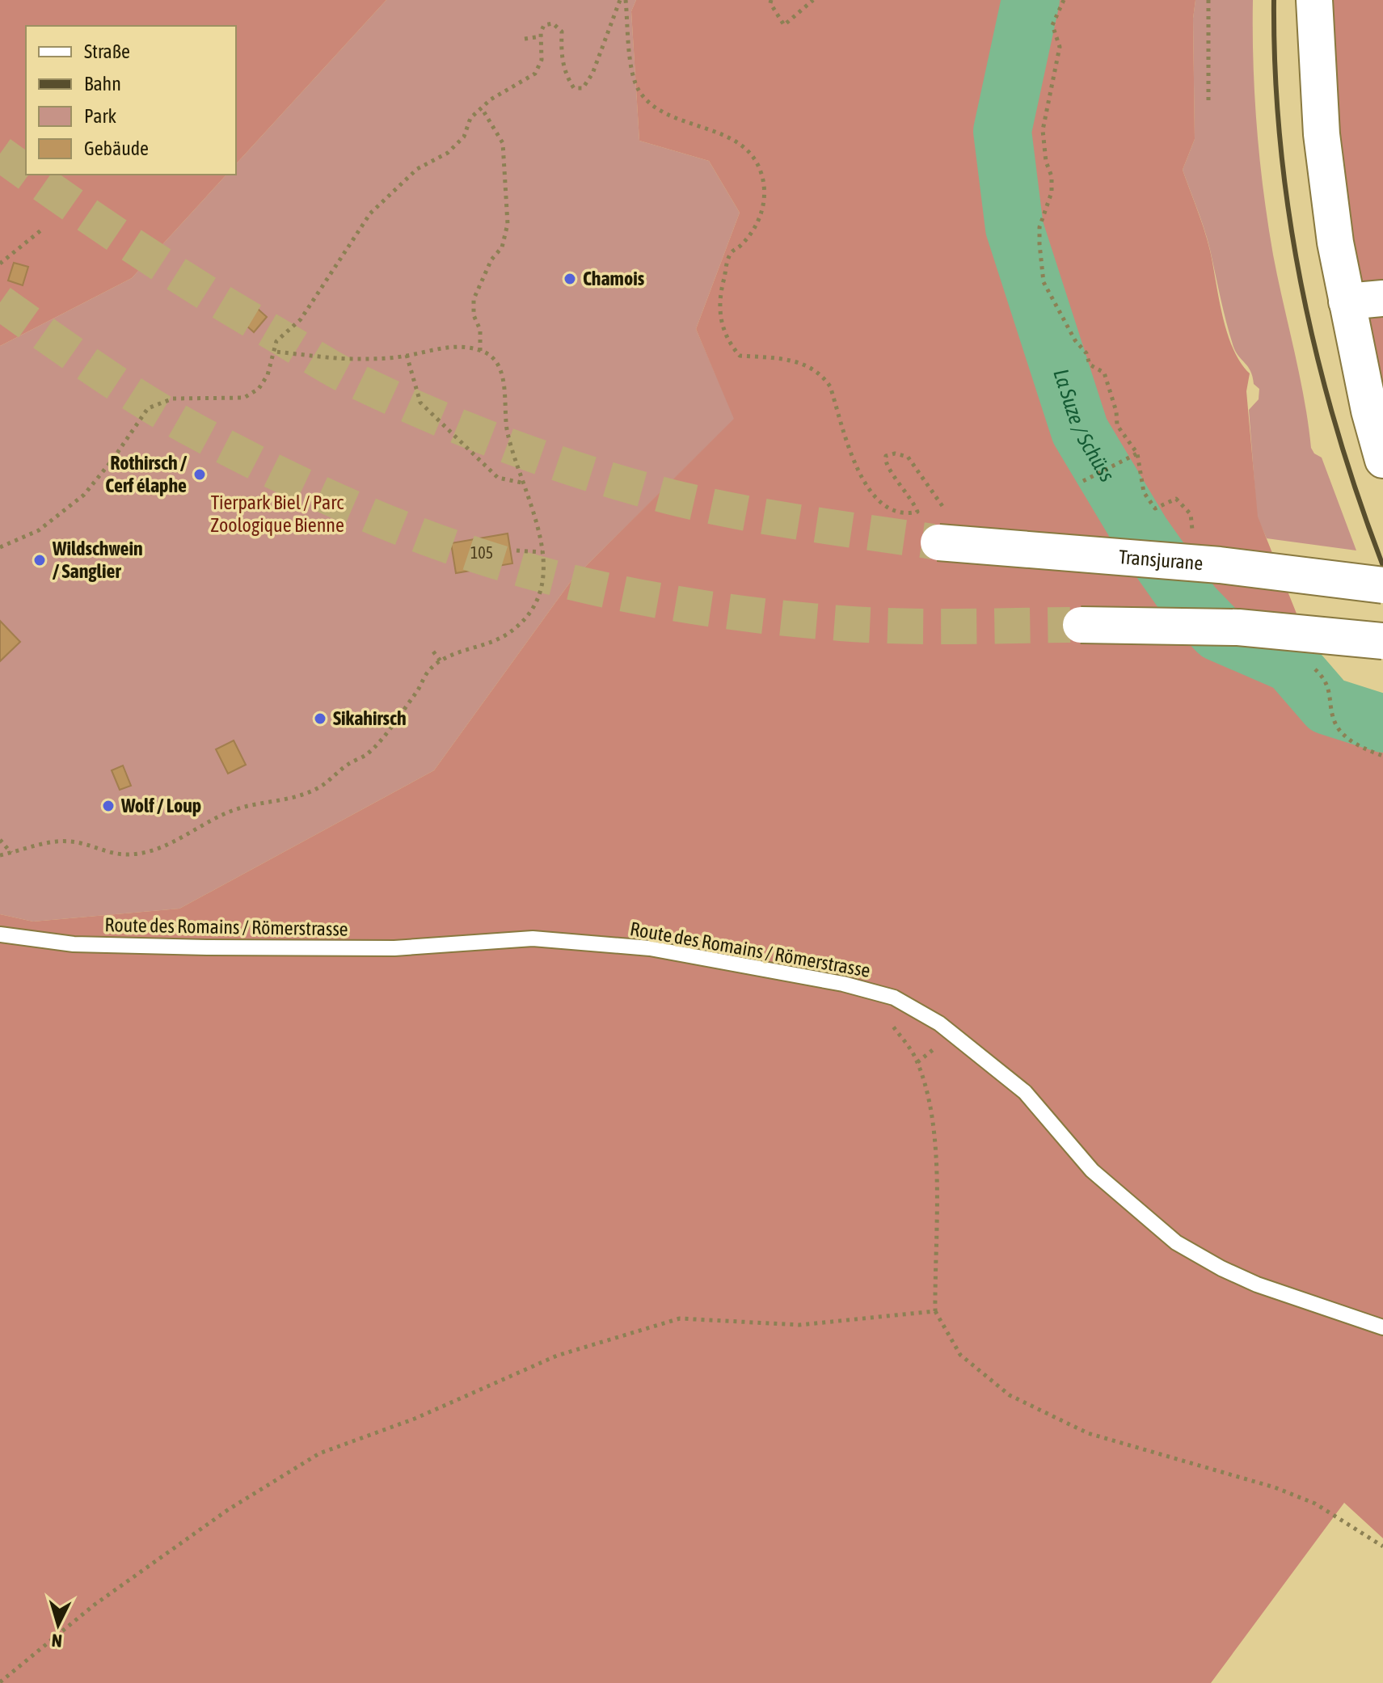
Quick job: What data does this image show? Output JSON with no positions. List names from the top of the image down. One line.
{"streets":{"main road":["Transjurane"],"lane":["Route des Romains / Römerstrasse"]},"water":["La Suze / Schüss"],"parks":["Tierpark Biel / Parc Zoologique Bienne"],"places":["Chamois","Rothirsch / Cerf élaphe","Wildschwein / Sanglier","Sikahirsch","Wolf / Loup"],"house_numbers":["105"],"legend":["Straße","Bahn","Park","Gebäude"],"north":"bottom"}
